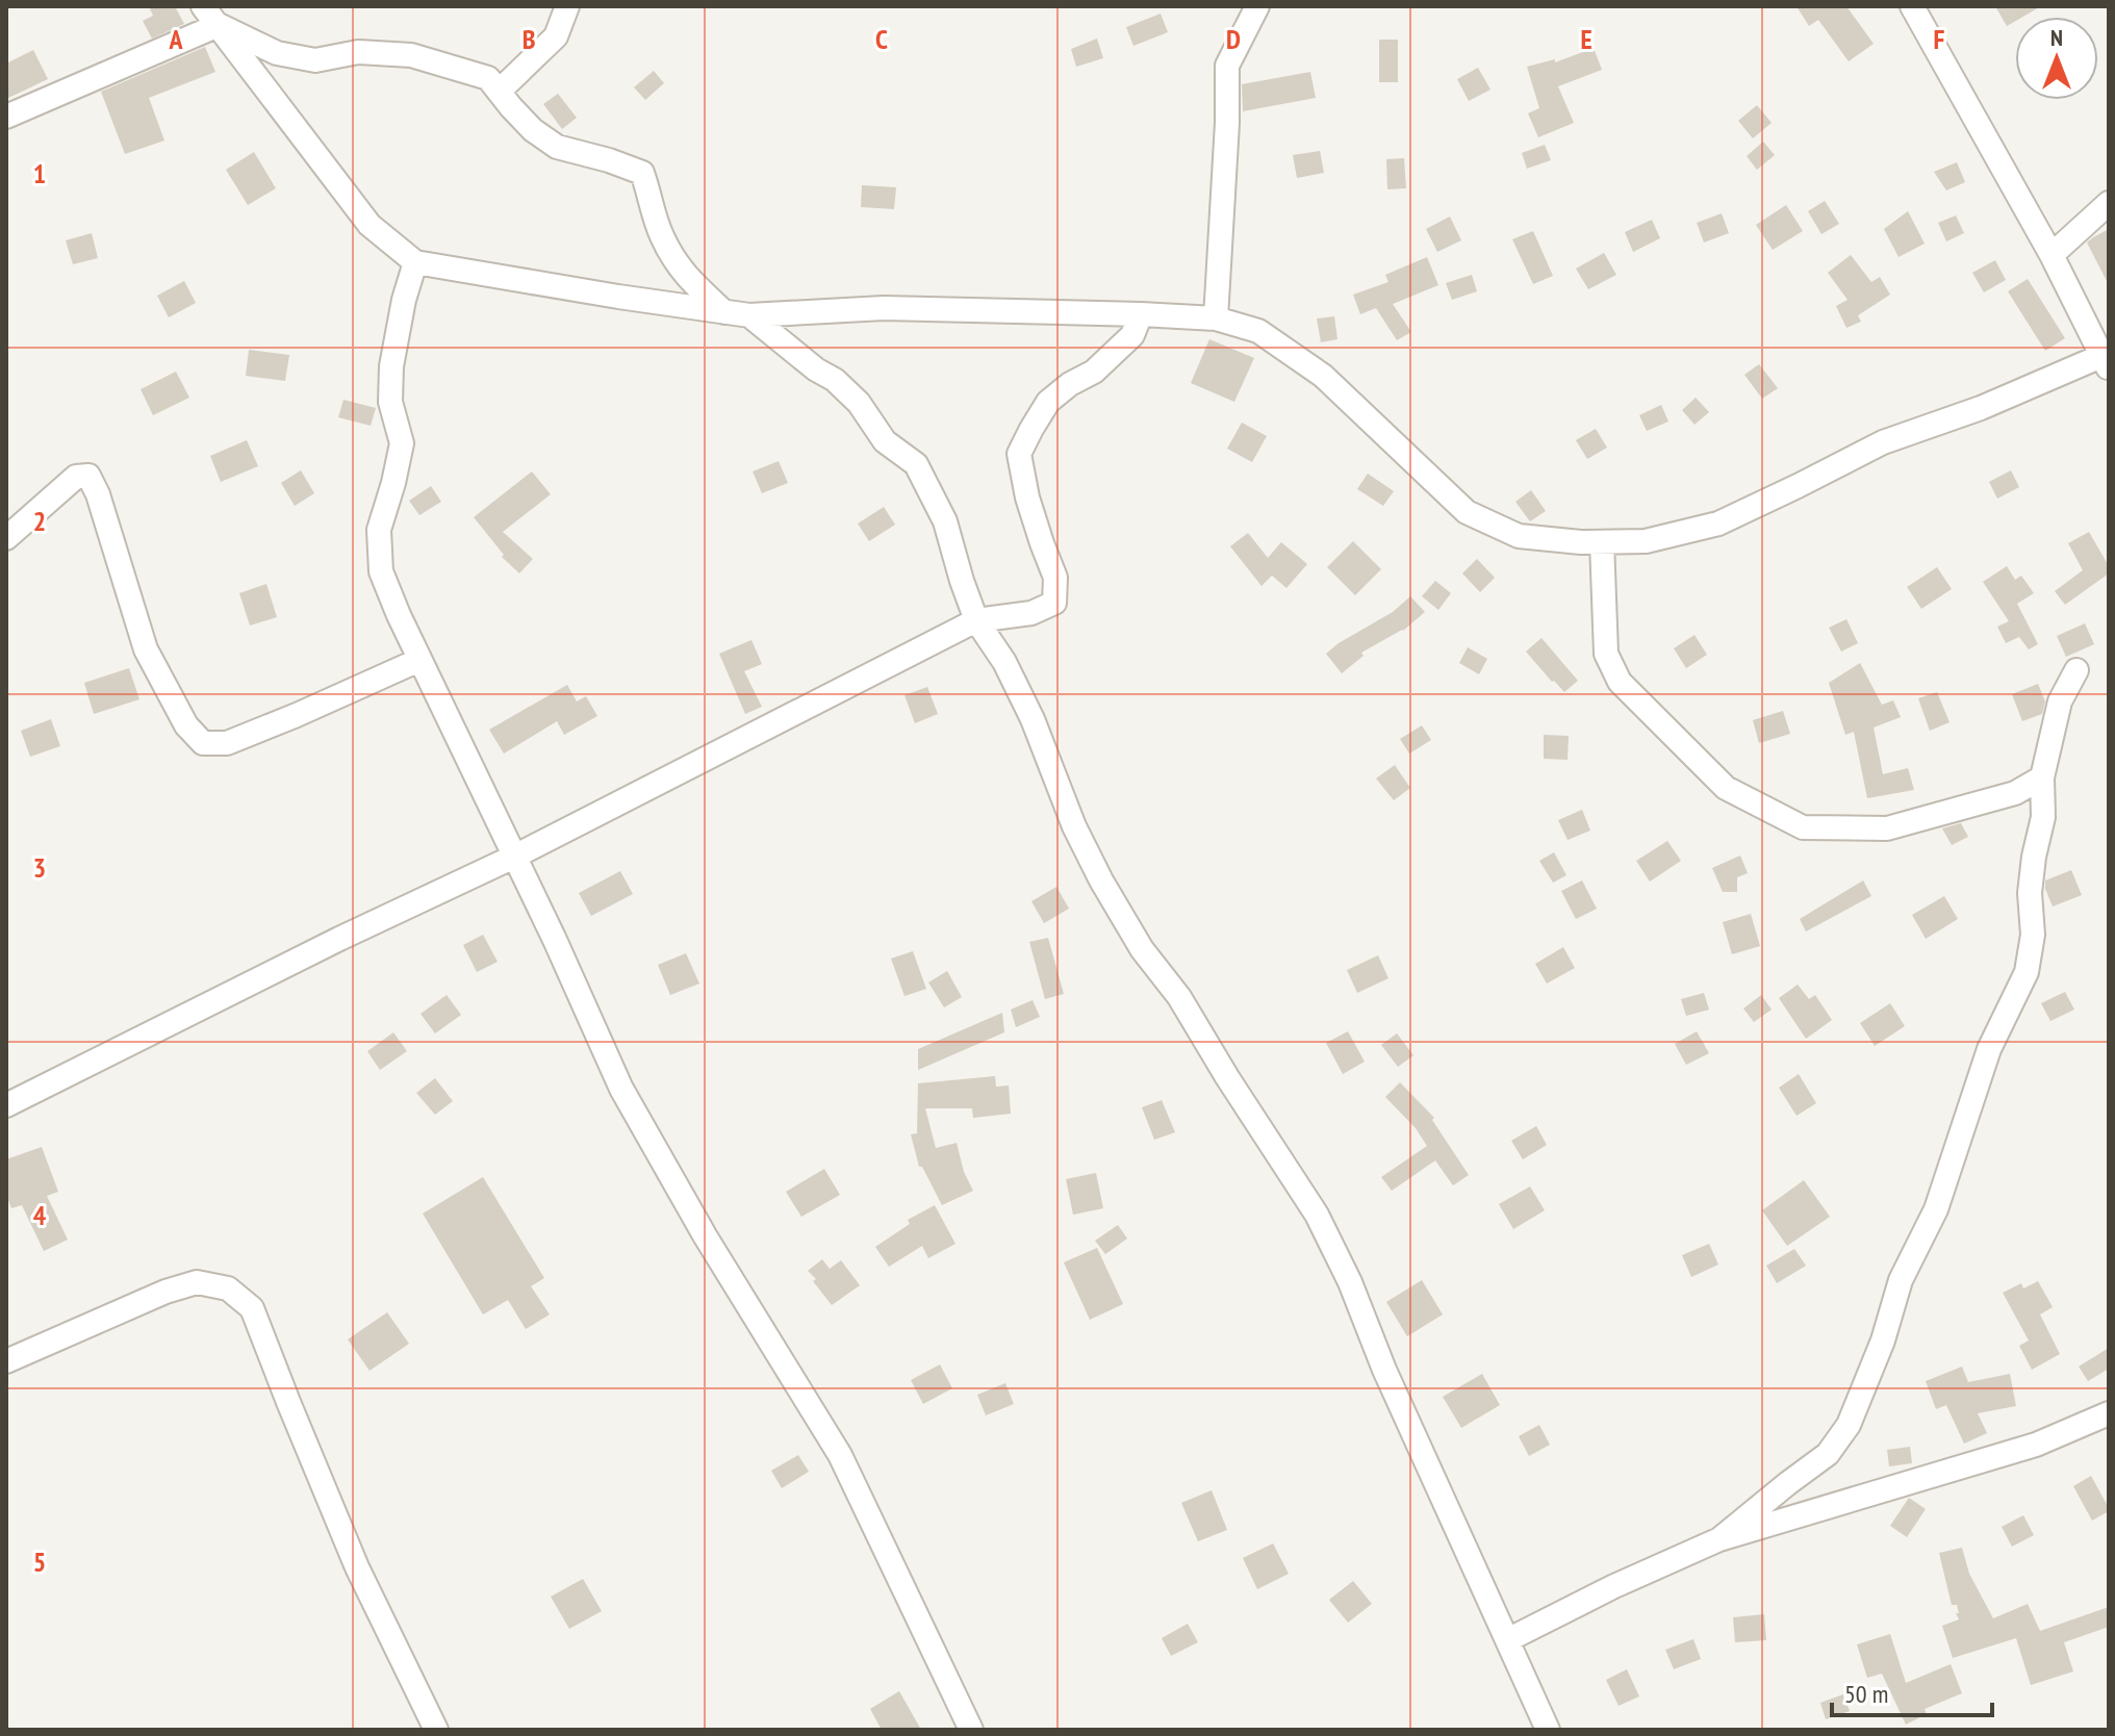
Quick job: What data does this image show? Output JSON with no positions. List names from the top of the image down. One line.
{"scale_bar":"50 m","north":"top","grid":{"columns":["A","B","C","D","E","F"],"rows":["1","2","3","4","5"]}}
